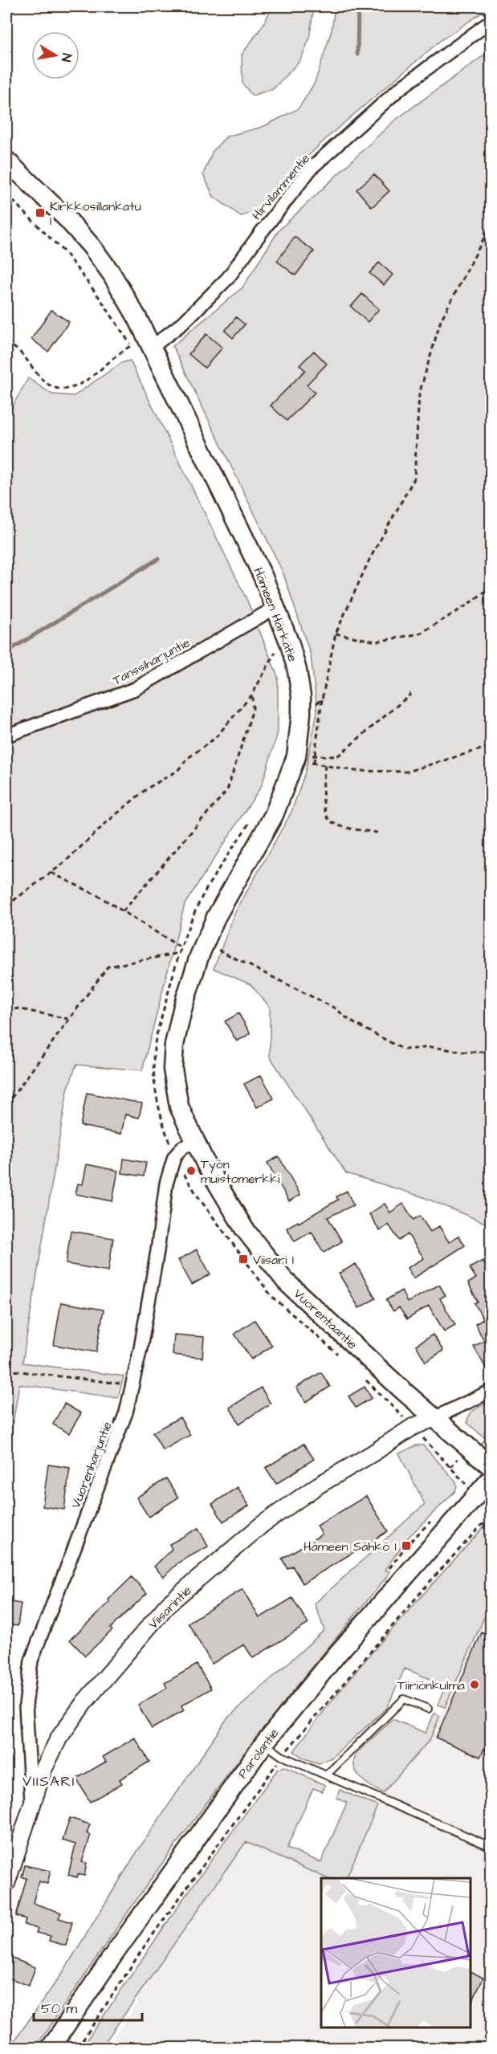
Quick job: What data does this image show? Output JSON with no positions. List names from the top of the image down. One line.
{"streets":{"main road":["Hämeen Härkätie","Vuorentaantie","Parolantie"],"street":["Hirvilammentie","Tanssiharjuntie","Vuorenharjuntie","Viisarintie"]},"crossings":[["Hirvilammentie","Hämeen Härkätie"],["Hämeen Härkätie","Tanssiharjuntie"],["Hämeen Härkätie","Vuorentaantie"],["Hämeen Härkätie","Vuorenharjuntie"],["Vuorentaantie","Vuorenharjuntie"],["Vuorentaantie","Viisarintie"],["Vuorenharjuntie","Viisarintie"]],"districts":["VIISARI"],"places":{"transit":["Kirkkosillankatu I","Viisari I","Hämeen Sähkö I"],"other":["Työn muistomerkki","Tiiriönkulma"]},"scale_bar":"50 m","north":"right"}
